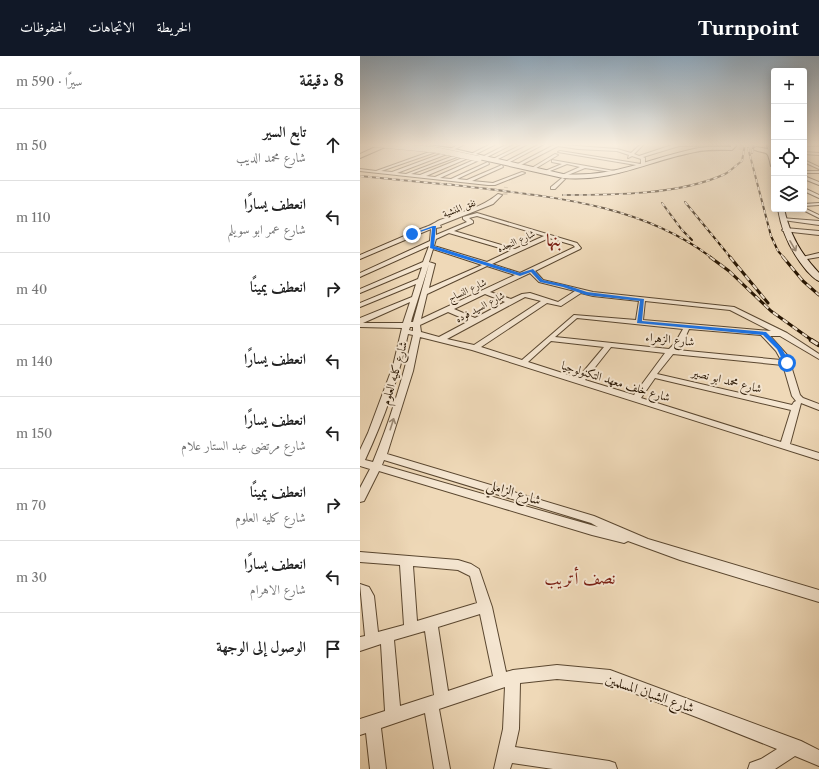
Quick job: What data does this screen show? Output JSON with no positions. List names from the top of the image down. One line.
{"streets":{"street":["نفق المنشية","شارع النجده","شارع النساج","شارع السيد فوده","شارع الزهراء","شارع كليه العلوم","شارع محمد ابو نصير","شارع خلف معهد التكنولوجيا","شارع الزاملي","شارع الشبان المسلمين"]},"crossings":[["نفق المنشية","شارع كليه العلوم"],["شارع النجده","شارع النساج"],["شارع النجده","شارع كليه العلوم"],["شارع النساج","شارع كليه العلوم"],["شارع النساج","شارع خلف معهد التكنولوجيا"],["شارع السيد فوده","شارع خلف معهد التكنولوجيا"],["شارع كليه العلوم","شارع خلف معهد التكنولوجيا"],["شارع كليه العلوم","شارع الزاملي"]],"districts":["بنها","نصف أتريب"],"page":{"header":"Turnpoint","nav":["الخريطة","الاتجاهات","المحفوظات"],"heading":["8 دقيقة","سيرًا · 590 m"],"map_buttons":["+","−"],"list":[["تابع السير","شارع محمد الديب","50 m"],["انعطف يسارًا","شارع عمر ابو سويلم","110 m"],["انعطف يمينًا","40 m"],["انعطف يسارًا","140 m"],["انعطف يسارًا","شارع مرتضى عبد الستار علام","150 m"],["انعطف يمينًا","شارع كليه العلوم","70 m"],["انعطف يسارًا","شارع الاهرام","30 m"],"الوصول إلى الوجهة"]}}
